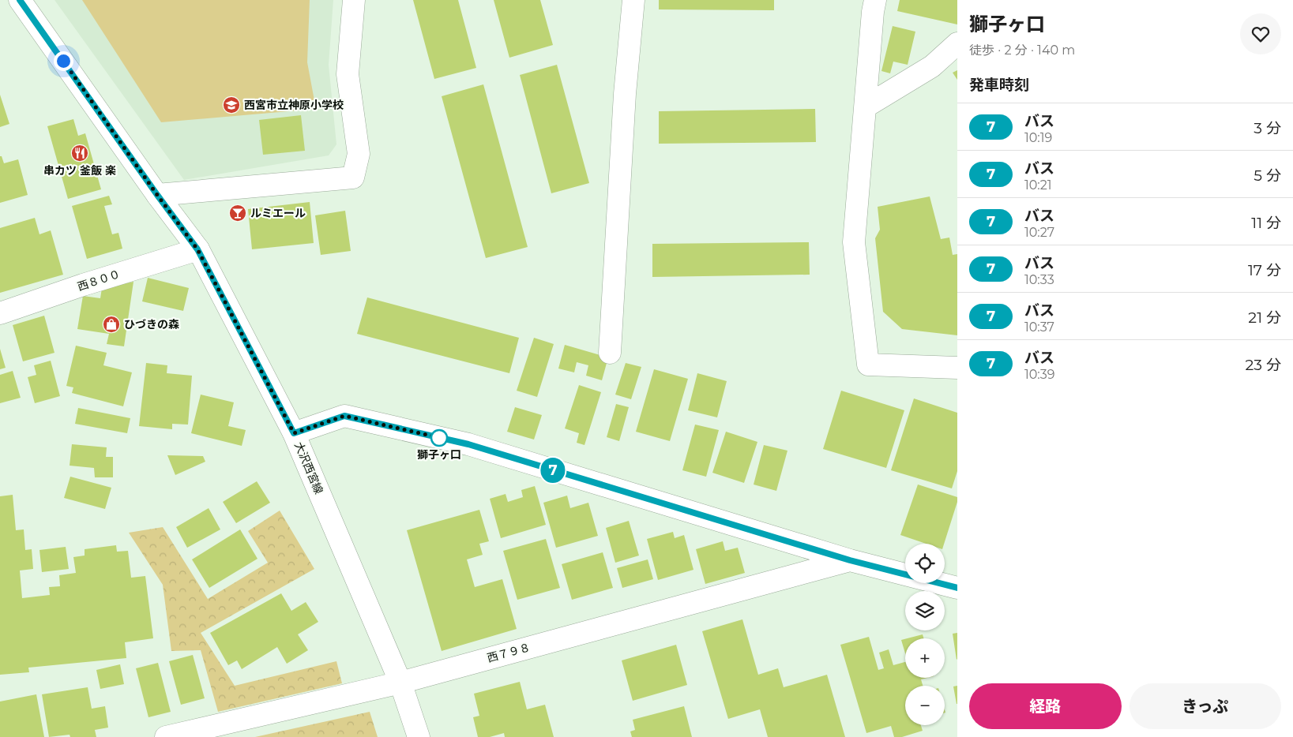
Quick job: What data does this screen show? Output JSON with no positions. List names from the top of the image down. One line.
{"streets":{"street":["西８００","大沢西宮線","西７９８"]},"crossings":[["西８００","大沢西宮線"],["大沢西宮線","西７９８"]],"places":{"school or university":["西宮市立神原小学校"],"restaurant":["串カツ 釜飯 楽"],"bar":["ルミエール"],"shop":["ひづきの森"],"other":["獅子ヶ口"]},"lines":["bus line 7"],"page":{"on_map":"7","heading":[["獅子ヶ口","徒歩 · 2 分 · 140 m"],"発車時刻"],"list":[{"mark":"7","name":"バス","note":"10:19","value":"3 分"},{"mark":"7","name":"バス","note":"10:21","value":"5 分"},{"mark":"7","name":"バス","note":"10:27","value":"11 分"},{"mark":"7","name":"バス","note":"10:33","value":"17 分"},{"mark":"7","name":"バス","note":"10:37","value":"21 分"},{"mark":"7","name":"バス","note":"10:39","value":"23 分"}],"map_buttons":["+","−"],"buttons":["経路","きっぷ"]}}
